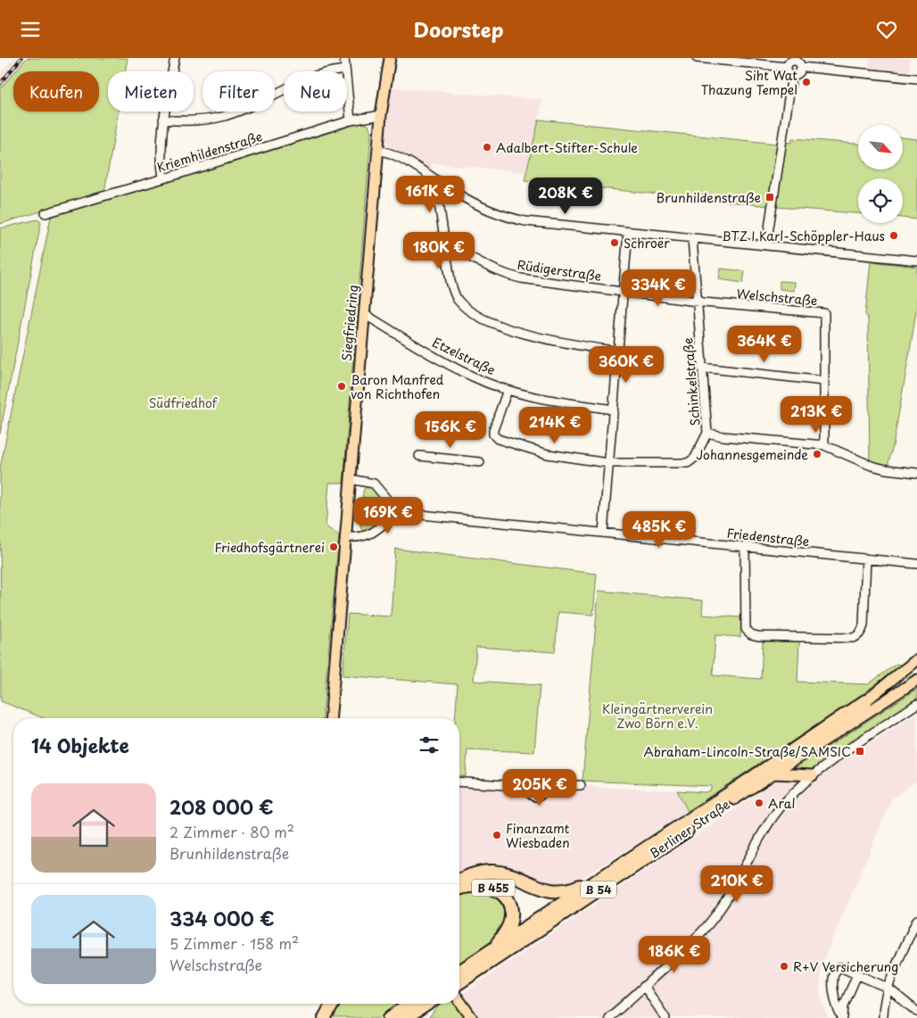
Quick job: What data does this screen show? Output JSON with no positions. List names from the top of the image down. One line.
{"streets":{"highway":["Berliner Straße","B 455","B 54"],"main road":["Siegfriedring"],"street":["Kriemhildenstraße","Rüdigerstraße","Welschstraße","Etzelstraße","Schinkelstraße","Friedenstraße"]},"crossings":[["Kriemhildenstraße","Siegfriedring"],["Rüdigerstraße","Welschstraße"],["Welschstraße","Schinkelstraße"],["Siegfriedring","Etzelstraße"],["Berliner Straße","B 54"],["B 455","B 54"]],"parks":["Südfriedhof","Kleingärtnerverein Zwo Börn e.V."],"places":{"other":["Siht Wat Thazung Tempel","Adalbert-Stifter-Schule","BTZ I Karl-Schöppler-Haus","Schroër","Baron Manfred von Richthofen","Johannesgemeinde","Friedhofsgärtnerei","Aral","Finanzamt Wiesbaden","R+V Versicherung"],"transit":["Brunhildenstraße","Abraham-Lincoln-Straße/SAMSIC"]},"north":"bottom right","page":{"header":"Doorstep","chip":["Kaufen","Mieten","Filter","Neu"],"price":["161K €","208K €","180K €","334K €","364K €","360K €","213K €","214K €","156K €","169K €","485K €","205K €","210K €","186K €"],"heading":"14 Objekte","list":[{"name":"208 000 €","note":"2 Zimmer · 80 m² · Brunhildenstraße"},{"name":"334 000 €","note":"5 Zimmer · 158 m² · Welschstraße"}]}}
